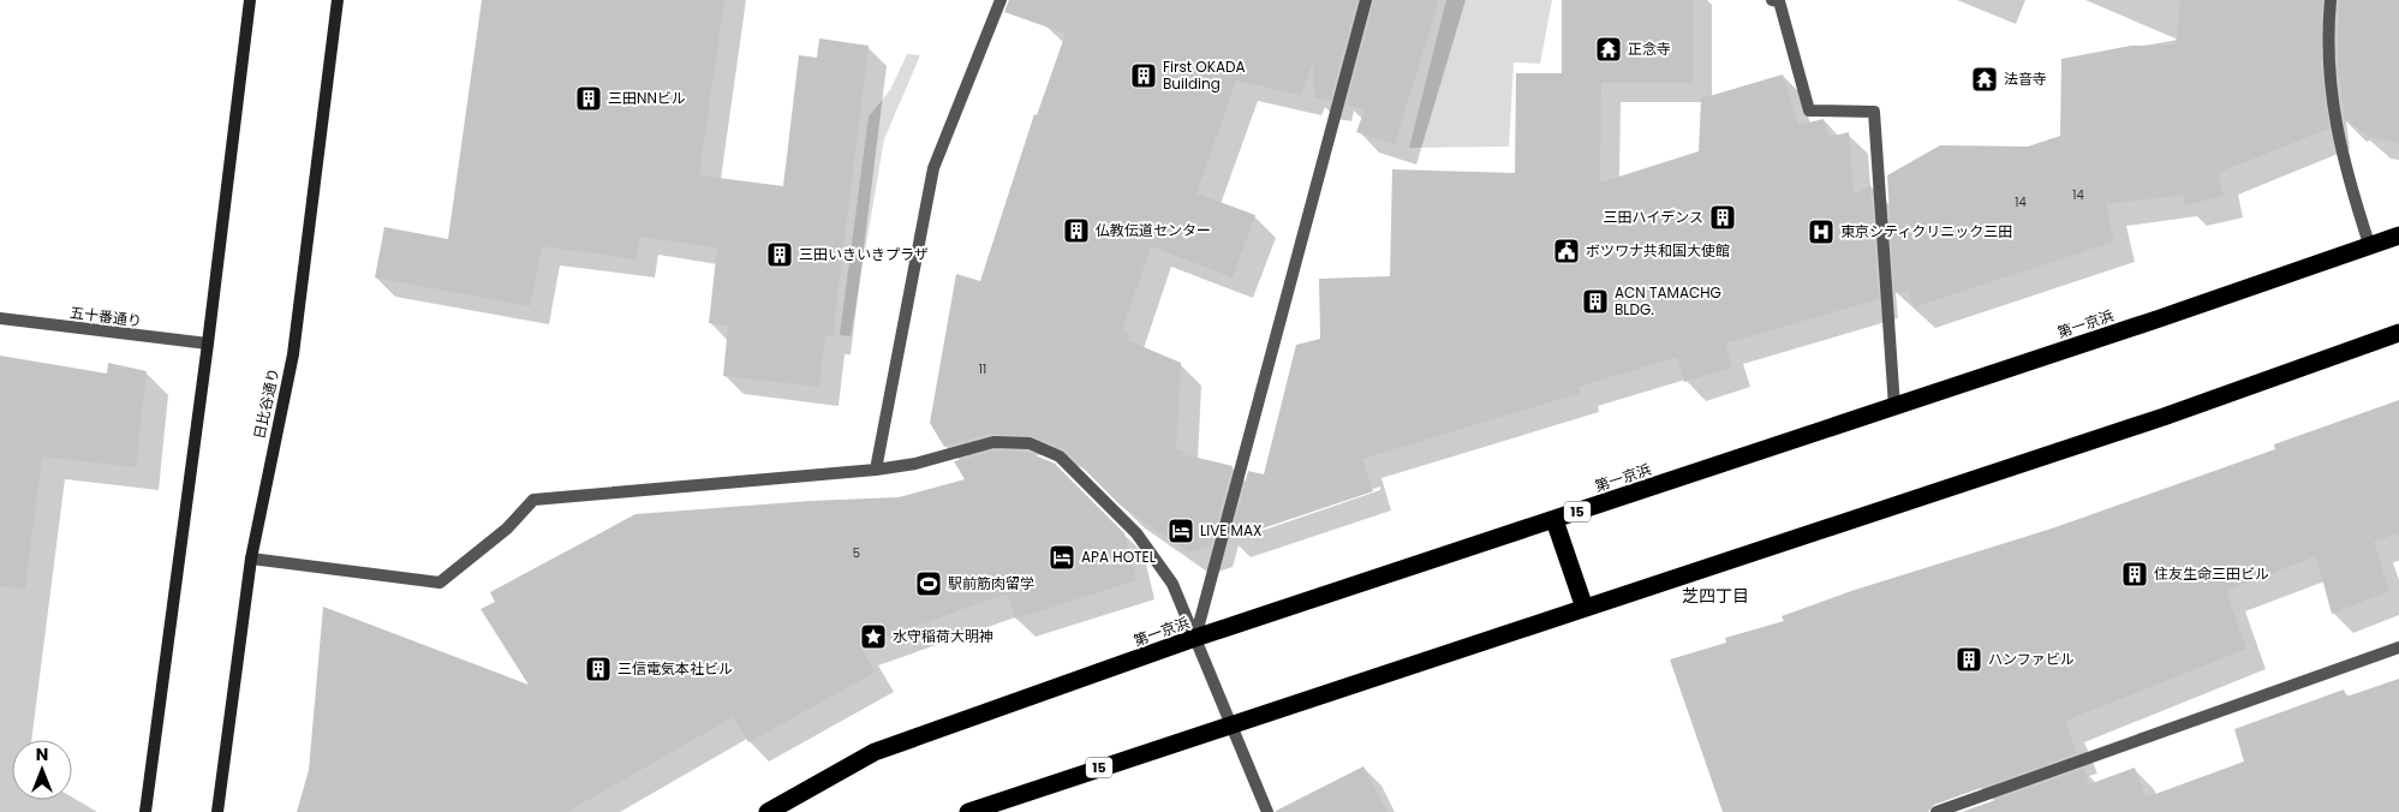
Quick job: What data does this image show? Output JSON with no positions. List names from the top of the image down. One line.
{"streets":{"highway":["第一京浜","15"],"main road":["日比谷通り"],"street":["五十番通り"]},"districts":["芝四丁目"],"places":{"temple":["正念寺","法音寺"],"building":["First OKADA Building","三田NNビル","三田ハイデンス","仏教伝道センター","三田いきいきプラザ","ACN TAMACHG BLDG.","住友生命三田ビル","ハンファビル","三信電気本社ビル"],"hospital":["東京シティクリニック三田"],"public building":["ボツワナ共和国大使館"],"hotel":["LIVE MAX","APA HOTEL"],"sports":["駅前筋肉留学"],"place":["水守稲荷大明神"]},"house_numbers":["14","14","11","5"],"north":"top"}
